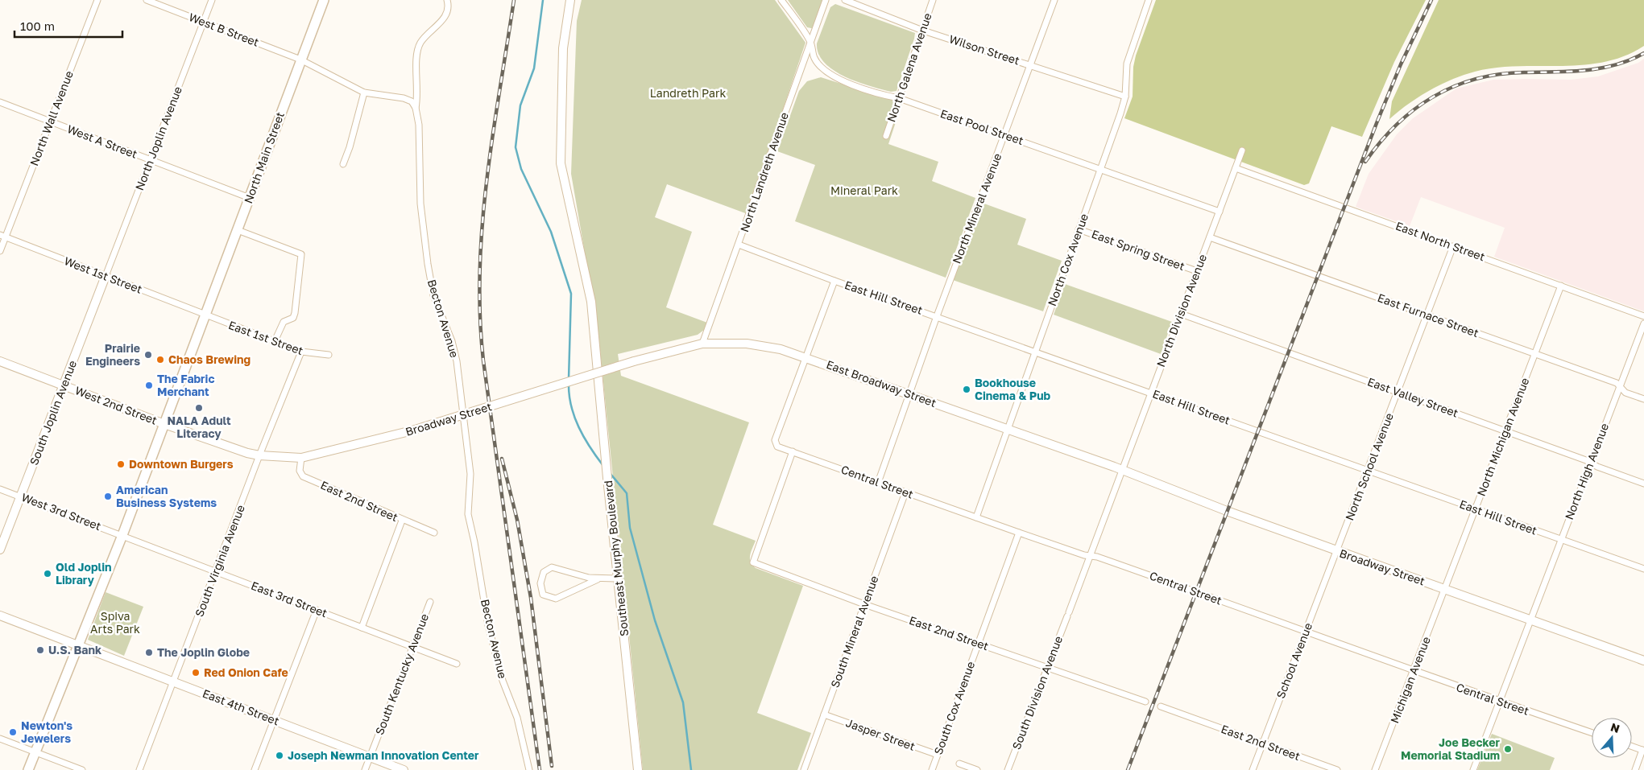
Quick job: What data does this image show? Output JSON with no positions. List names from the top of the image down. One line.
{"streets":{"main road":["North Main Street"],"street":["West B Street","Wilson Street","North Galena Avenue","North Wall Avenue","East Pool Street","North Joplin Avenue","West A Street","North Landreth Avenue","North Mineral Avenue","East North Street","East Spring Street","North Cox Avenue","West 1st Street","East Hill Street","North Division Avenue","East Furnace Street","Becton Avenue","East 1st Street","East Broadway Street","East Valley Street","West 2nd Street","South Joplin Avenue","Broadway Street","North Michigan Avenue","North School Avenue","North High Avenue","Central Street","East 2nd Street","West 3rd Street","Southeast Murphy Boulevard","South Virginia Avenue","East 3rd Street","South Mineral Avenue","School Avenue","South Kentucky Avenue","Michigan Avenue","South Division Avenue","East 4th Street","South Cox Avenue","Jasper Street"]},"crossings":[["West B Street","North Joplin Avenue"],["West B Street","North Main Street"],["Wilson Street","North Galena Avenue"],["Wilson Street","North Mineral Avenue"],["Wilson Street","North Cox Avenue"],["North Galena Avenue","East Pool Street"],["North Wall Avenue","West A Street"],["North Wall Avenue","West 1st Street"],["East Pool Street","North Landreth Avenue"],["East Pool Street","North Mineral Avenue"],["East Pool Street","North Cox Avenue"],["East Pool Street","North Division Avenue"],["North Joplin Avenue","West A Street"],["North Joplin Avenue","West 1st Street"],["North Joplin Avenue","South Joplin Avenue"],["West A Street","North Main Street"],["North Main Street","West 1st Street"],["North Main Street","East 1st Street"],["North Main Street","West 2nd Street"],["North Main Street","West 3rd Street"],["North Main Street","East 3rd Street"],["North Main Street","East 4th Street"],["North Landreth Avenue","East Hill Street"],["North Landreth Avenue","East Broadway Street"],["North Mineral Avenue","East Hill Street"],["North Mineral Avenue","East Broadway Street"],["East North Street","North Division Avenue"],["East North Street","North Michigan Avenue"],["East North Street","North School Avenue"],["East Spring Street","North Cox Avenue"],["East Spring Street","North Division Avenue"],["North Cox Avenue","East Hill Street"],["North Cox Avenue","East Broadway Street"],["North Cox Avenue","Central Street"],["West 1st Street","East 1st Street"],["West 1st Street","South Joplin Avenue"],["East Hill Street","North Division Avenue"],["East Hill Street","North Michigan Avenue"],["East Hill Street","North School Avenue"],["East Hill Street","North High Avenue"],["North Division Avenue","East Furnace Street"],["North Division Avenue","East Broadway Street"],["North Division Avenue","East Valley Street"],["North Division Avenue","Broadway Street"],["North Division Avenue","South Division Avenue"],["East Furnace Street","North Michigan Avenue"],["East Furnace Street","North School Avenue"],["East Furnace Street","North High Avenue"],["East 1st Street","South Virginia Avenue"],["East Broadway Street","Broadway Street"],["East Broadway Street","Central Street"],["East Broadway Street","South Division Avenue"],["East Valley Street","North Michigan Avenue"],["East Valley Street","North School Avenue"],["East Valley Street","North High Avenue"],["West 2nd Street","South Joplin Avenue"],["South Joplin Avenue","West 3rd Street"],["Broadway Street","North Michigan Avenue"],["Broadway Street","North School Avenue"],["Broadway Street","North High Avenue"],["Broadway Street","East 2nd Street"],["Broadway Street","South Virginia Avenue"],["Broadway Street","School Avenue"],["Broadway Street","Michigan Avenue"],["Broadway Street","South Division Avenue"],["North Michigan Avenue","Michigan Avenue"],["North School Avenue","School Avenue"],["North High Avenue","Central Street"],["Central Street","East 2nd Street"],["Central Street","South Mineral Avenue"],["Central Street","School Avenue"],["Central Street","Michigan Avenue"],["Central Street","South Division Avenue"],["Central Street","South Cox Avenue"],["East 2nd Street","South Mineral Avenue"],["East 2nd Street","School Avenue"],["East 2nd Street","South Division Avenue"],["East 2nd Street","South Cox Avenue"],["West 3rd Street","East 3rd Street"],["South Virginia Avenue","East 3rd Street"],["South Virginia Avenue","East 4th Street"],["East 3rd Street","South Kentucky Avenue"],["South Mineral Avenue","Jasper Street"],["South Kentucky Avenue","East 4th Street"],["South Cox Avenue","Jasper Street"]],"parks":["Landreth Park","Mineral Park","Spiva Arts Park"],"places":["Prairie Engineers","Chaos Brewing","The Fabric Merchant","Bookhouse Cinema & Pub","NALA Adult Literacy","Downtown Burgers","American Business Systems","Old Joplin Library","U.S. Bank","The Joplin Globe","Red Onion Cafe","Newton's Jewelers","Joe Becker Memorial Stadium","Joseph Newman Innovation Center"],"scale_bar":"100 m","north":"top"}
